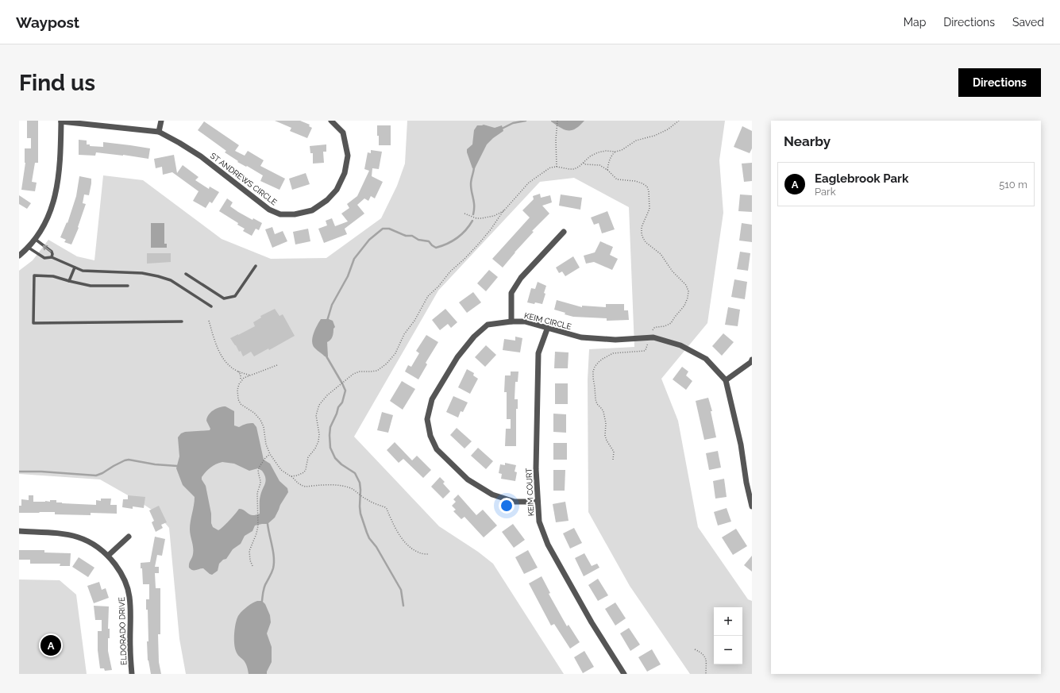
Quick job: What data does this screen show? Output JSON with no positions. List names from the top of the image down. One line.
{"streets":{"street":["ST ANDREWS CIRCLE","KEIM CIRCLE","KEIM COURT","ELDORADO DRIVE"]},"crossings":[["KEIM CIRCLE","KEIM COURT"]],"page":{"header":"Waypost","nav":["Map","Directions","Saved"],"buttons":"Directions","title":"Find us","heading":"Nearby","list":[{"mark":"A","name":"Eaglebrook Park","note":"Park","value":"510 m"}],"map_buttons":["+","−"],"pins":"A"}}
